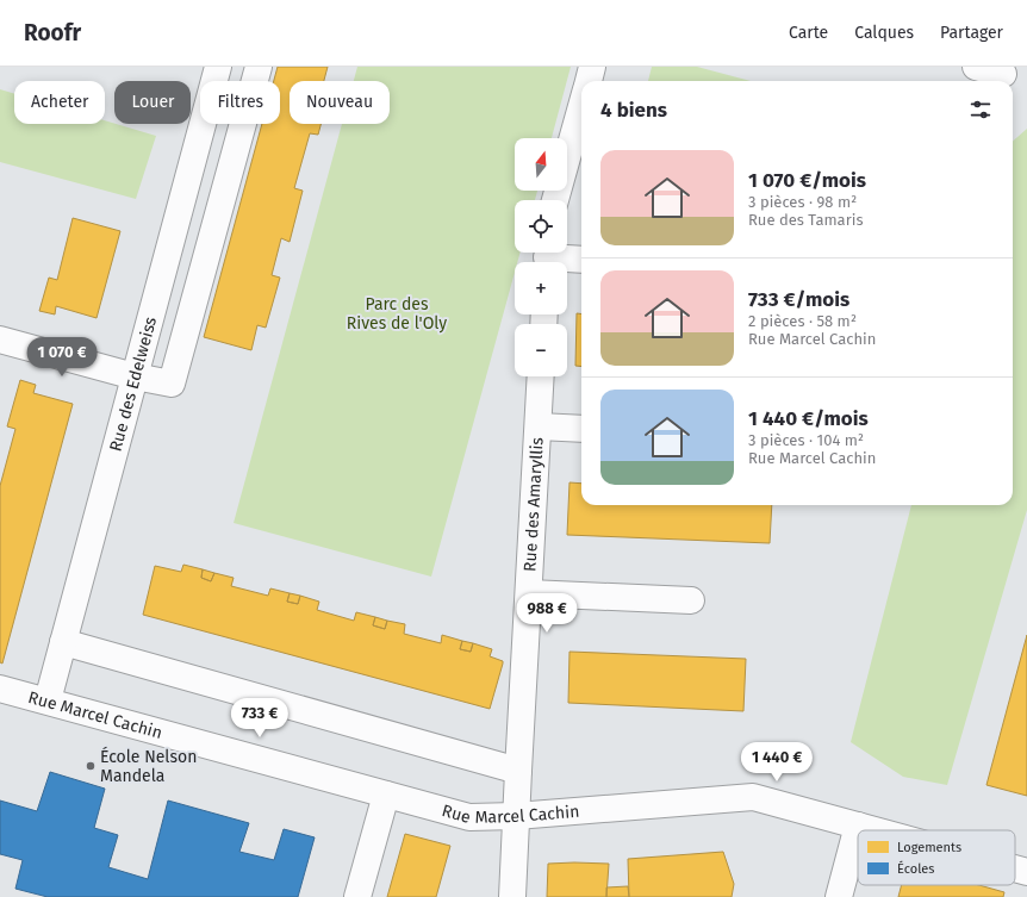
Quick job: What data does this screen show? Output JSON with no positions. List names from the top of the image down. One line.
{"streets":{"street":["Rue des Edelweiss","Rue des Amaryllis","Rue Marcel Cachin"]},"crossings":[["Rue des Edelweiss","Rue Marcel Cachin"],["Rue des Amaryllis","Rue Marcel Cachin"]],"parks":["Parc des Rives de l'Oly"],"places":["École Nelson Mandela"],"legend":["Logements","Écoles"],"north":"top","page":{"header":"Roofr","nav":["Carte","Calques","Partager"],"chip":["Acheter","Louer","Filtres","Nouveau"],"heading":"4 biens","map_buttons":["+","−"],"list":[{"name":"1 070 €/mois","note":"3 pièces · 98 m² · Rue des Tamaris"},{"name":"733 €/mois","note":"2 pièces · 58 m² · Rue Marcel Cachin"},{"name":"1 440 €/mois","note":"3 pièces · 104 m² · Rue Marcel Cachin"}],"price":["1 070 €","988 €","733 €","1 440 €"]}}
